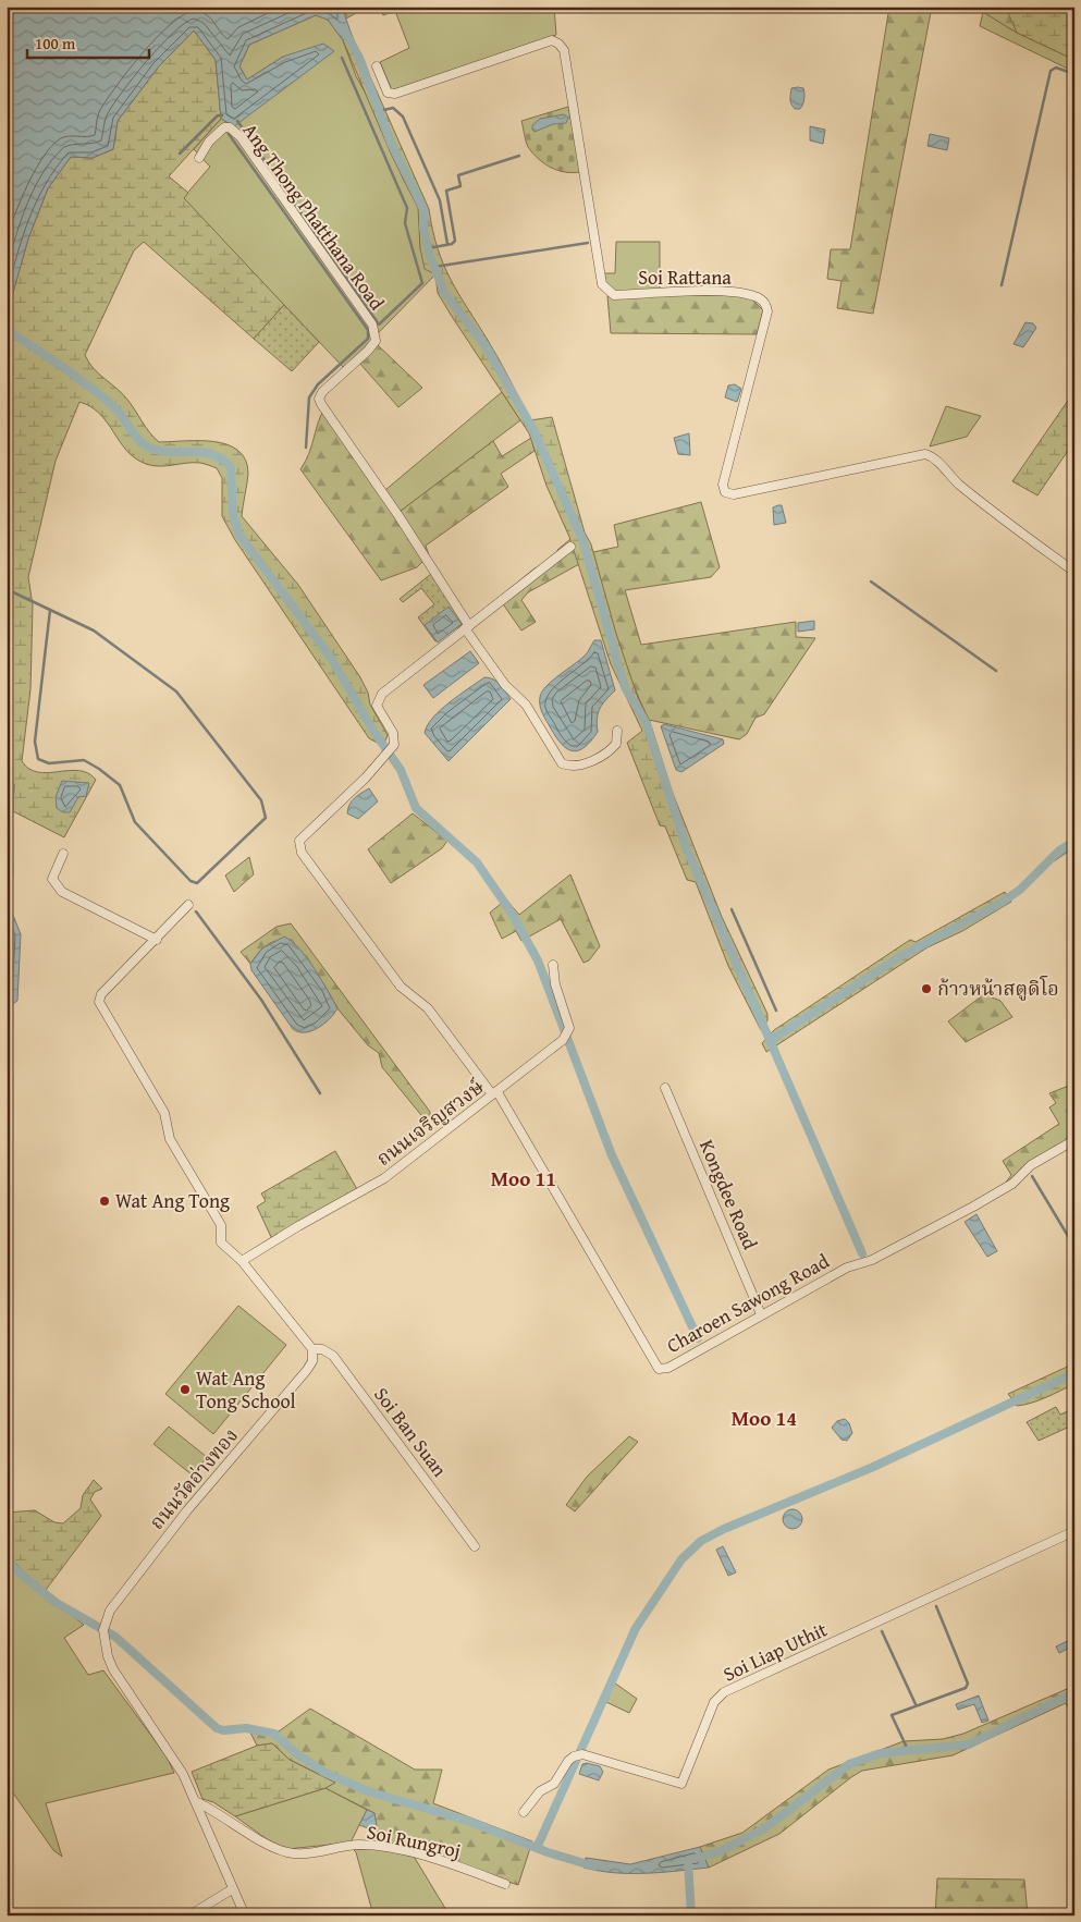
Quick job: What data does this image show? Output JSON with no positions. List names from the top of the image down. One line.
{"streets":{"street":["Ang Thong Phatthana Road","Soi Rattana","ถนนเจริญสวงษ์","Kongdee Road","Charoen Sawong Road","Soi Ban Suan","ถนนวัดอ่างทอง","Soi Liap Uthit","Soi Rungroj"]},"crossings":[["ถนนเจริญสวงษ์","Charoen Sawong Road"],["Kongdee Road","Charoen Sawong Road"],["Soi Ban Suan","ถนนวัดอ่างทอง"],["ถนนวัดอ่างทอง","Soi Rungroj"]],"districts":["Moo 11","Moo 14"],"places":["ก้าวหน้าสตูดิโอ","Wat Ang Tong","Wat Ang Tong School"],"scale_bar":"100 m"}
